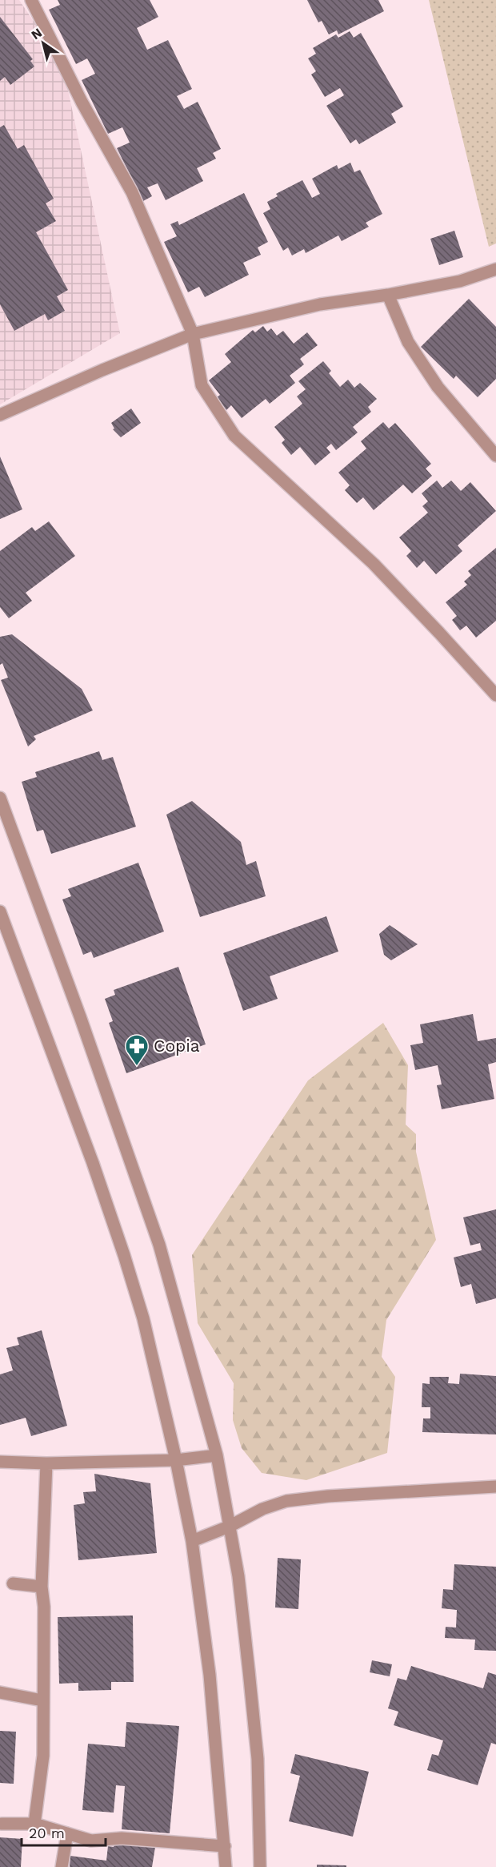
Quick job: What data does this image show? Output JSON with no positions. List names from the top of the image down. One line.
{"places":{"pharmacy":["Copia"]},"scale_bar":"20 m","north":"top left"}
